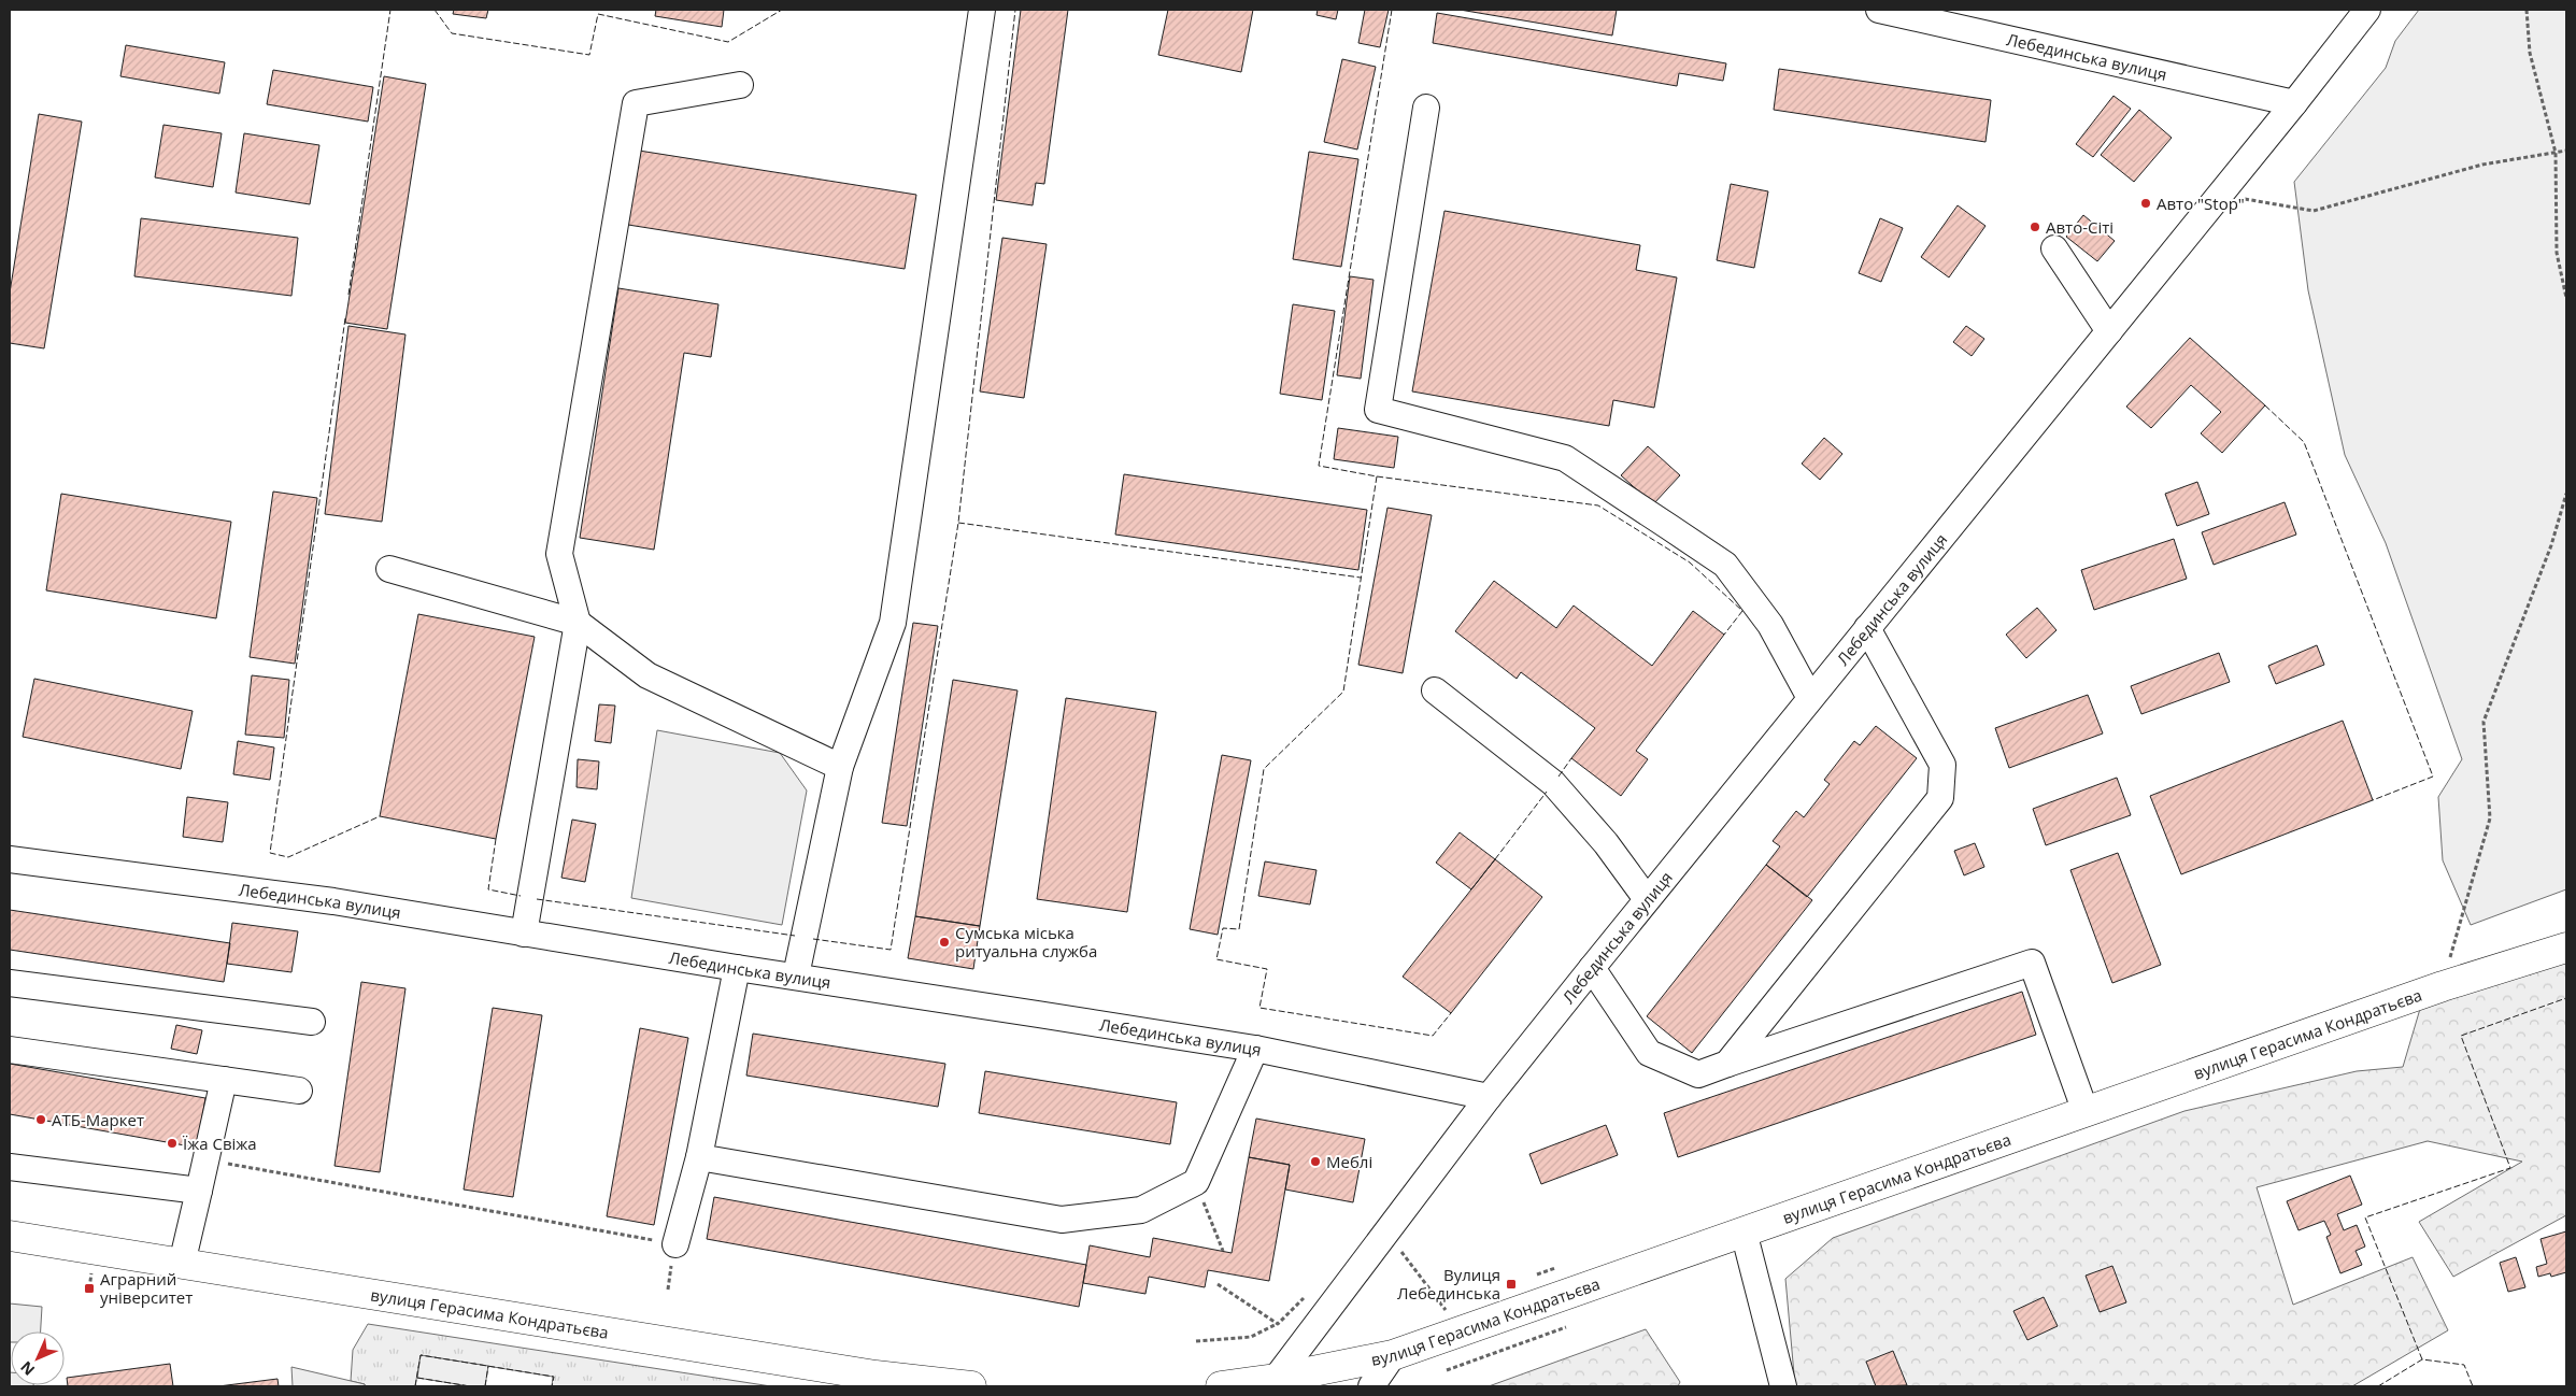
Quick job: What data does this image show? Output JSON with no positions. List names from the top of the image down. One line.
{"streets":{"main road":["вулиця Герасима Кондратьєва"],"street":["Лебединська вулиця"]},"crossings":[["Лебединська вулиця","вулиця Герасима Кондратьєва"]],"places":{"other":["Авто \"Stop\"","Авто-Сіті","Сумська міська ритуальна служба","АТБ-Маркет","Їжа Свіжа","Меблі"],"transit":["Вулиця Лебединська","Аграрний університет"]},"north":"bottom left"}
